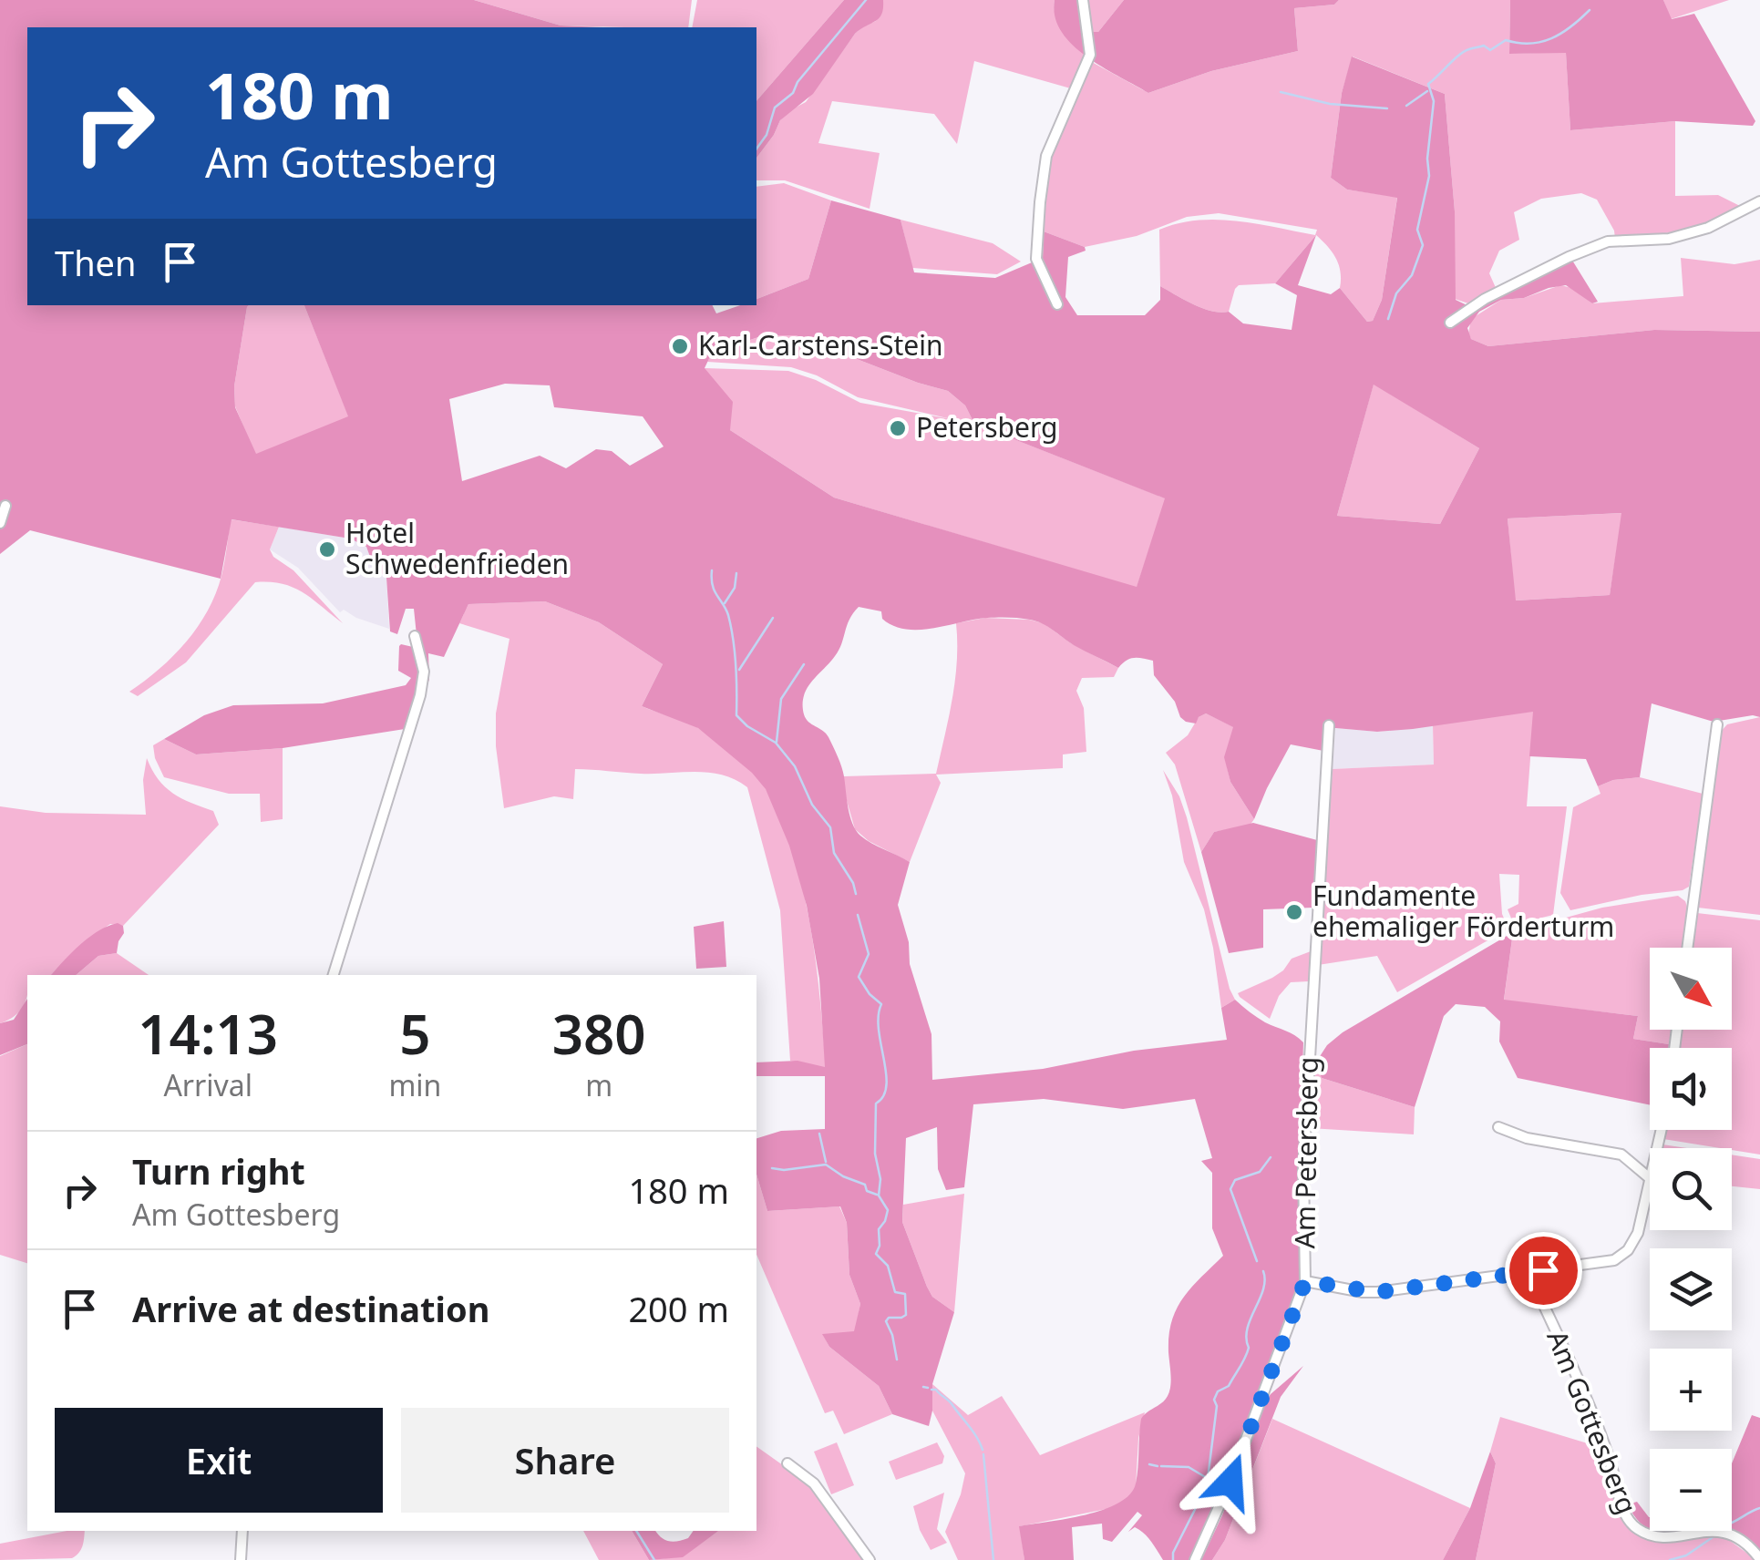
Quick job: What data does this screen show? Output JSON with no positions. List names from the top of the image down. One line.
{"streets":{"street":["Am Petersberg","Am Gottesberg"]},"places":["Karl-Carstens-Stein","Petersberg","Hotel Schwedenfrieden","Fundamente ehemaliger Förderturm"],"north":"bottom right","page":{"turn":["180 m","Am Gottesberg"],"then":"Then","map_buttons":["+","−"],"eta":["14:13","Arrival","5","min","380","m"],"list":[{"name":"Turn right","note":"Am Gottesberg","value":"180 m"},{"name":"Arrive at destination","value":"200 m"}],"buttons":["Exit","Share"]}}
